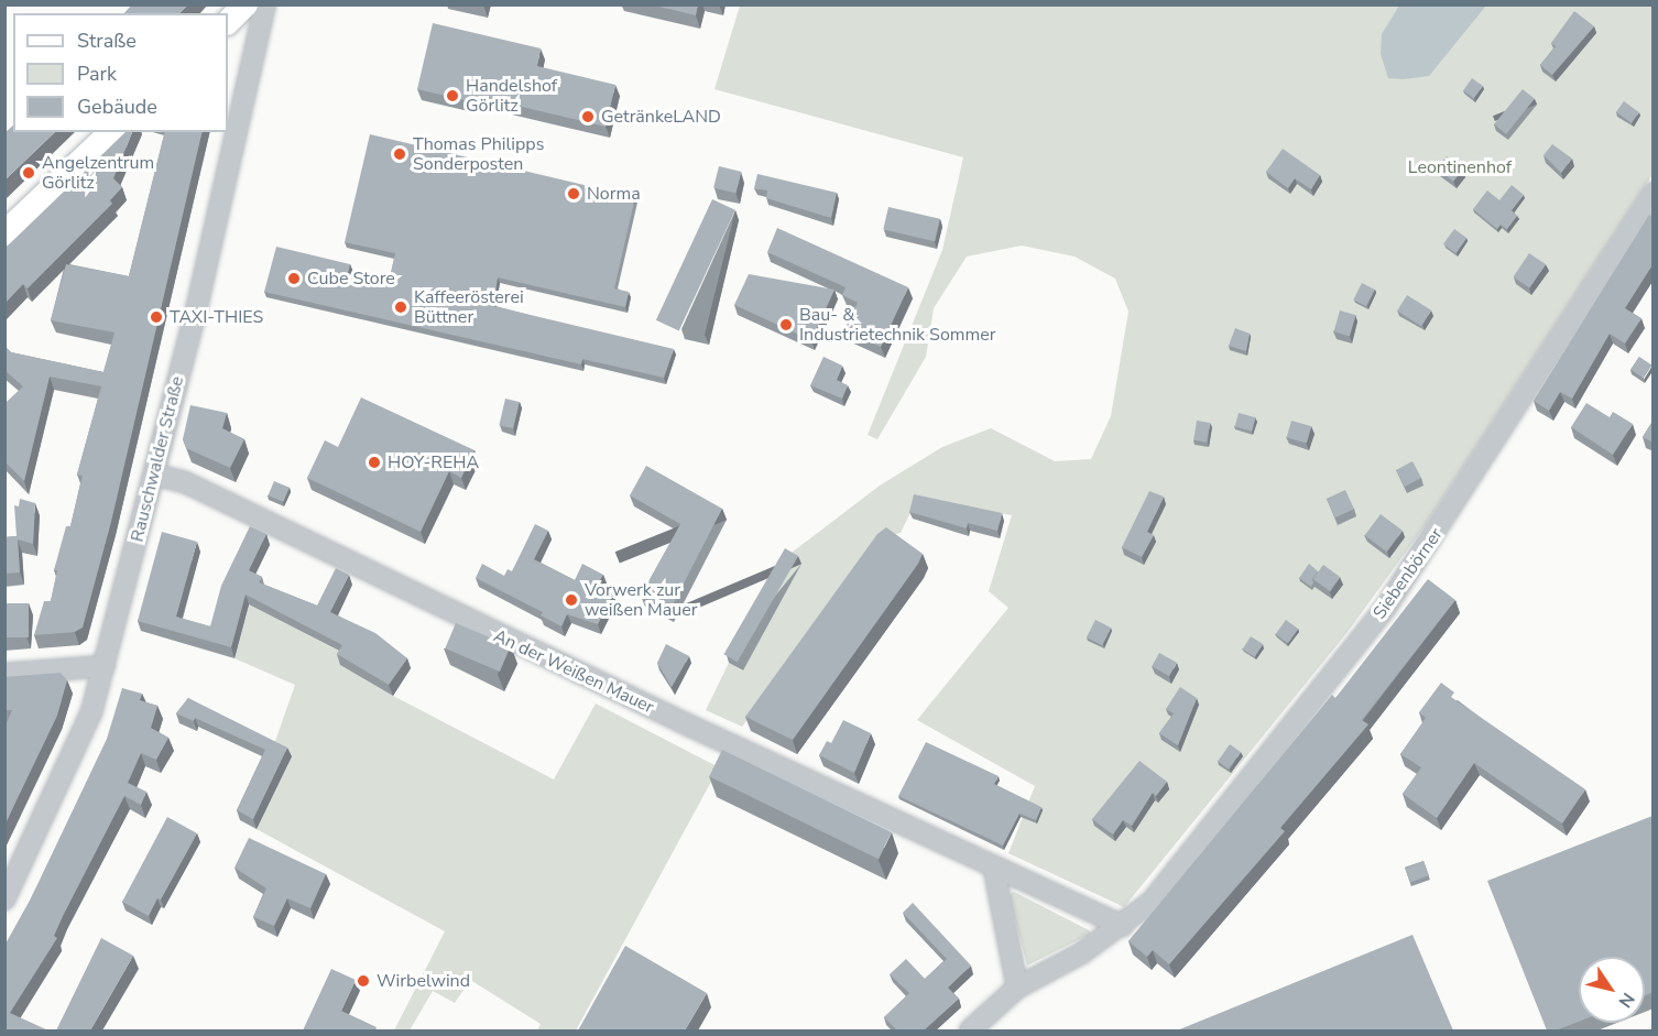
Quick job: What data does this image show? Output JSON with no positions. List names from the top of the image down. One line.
{"streets":{"street":["Rauschwalder Straße","Siebenbörner","An der Weißen Mauer"]},"crossings":[["Rauschwalder Straße","An der Weißen Mauer"],["Siebenbörner","An der Weißen Mauer"]],"parks":["Leontinenhof"],"places":["Handelshof Görlitz","GetränkeLAND","Thomas Philipps Sonderposten","Angelzentrum Görlitz","Norma","Cube Store","Kaffeerösterei Büttner","TAXI-THIES","Bau- & Industrietechnik Sommer","HOY-REHA","Vorwerk zur weißen Mauer","Wirbelwind"],"legend":["Straße","Park","Gebäude"],"north":"bottom right"}
